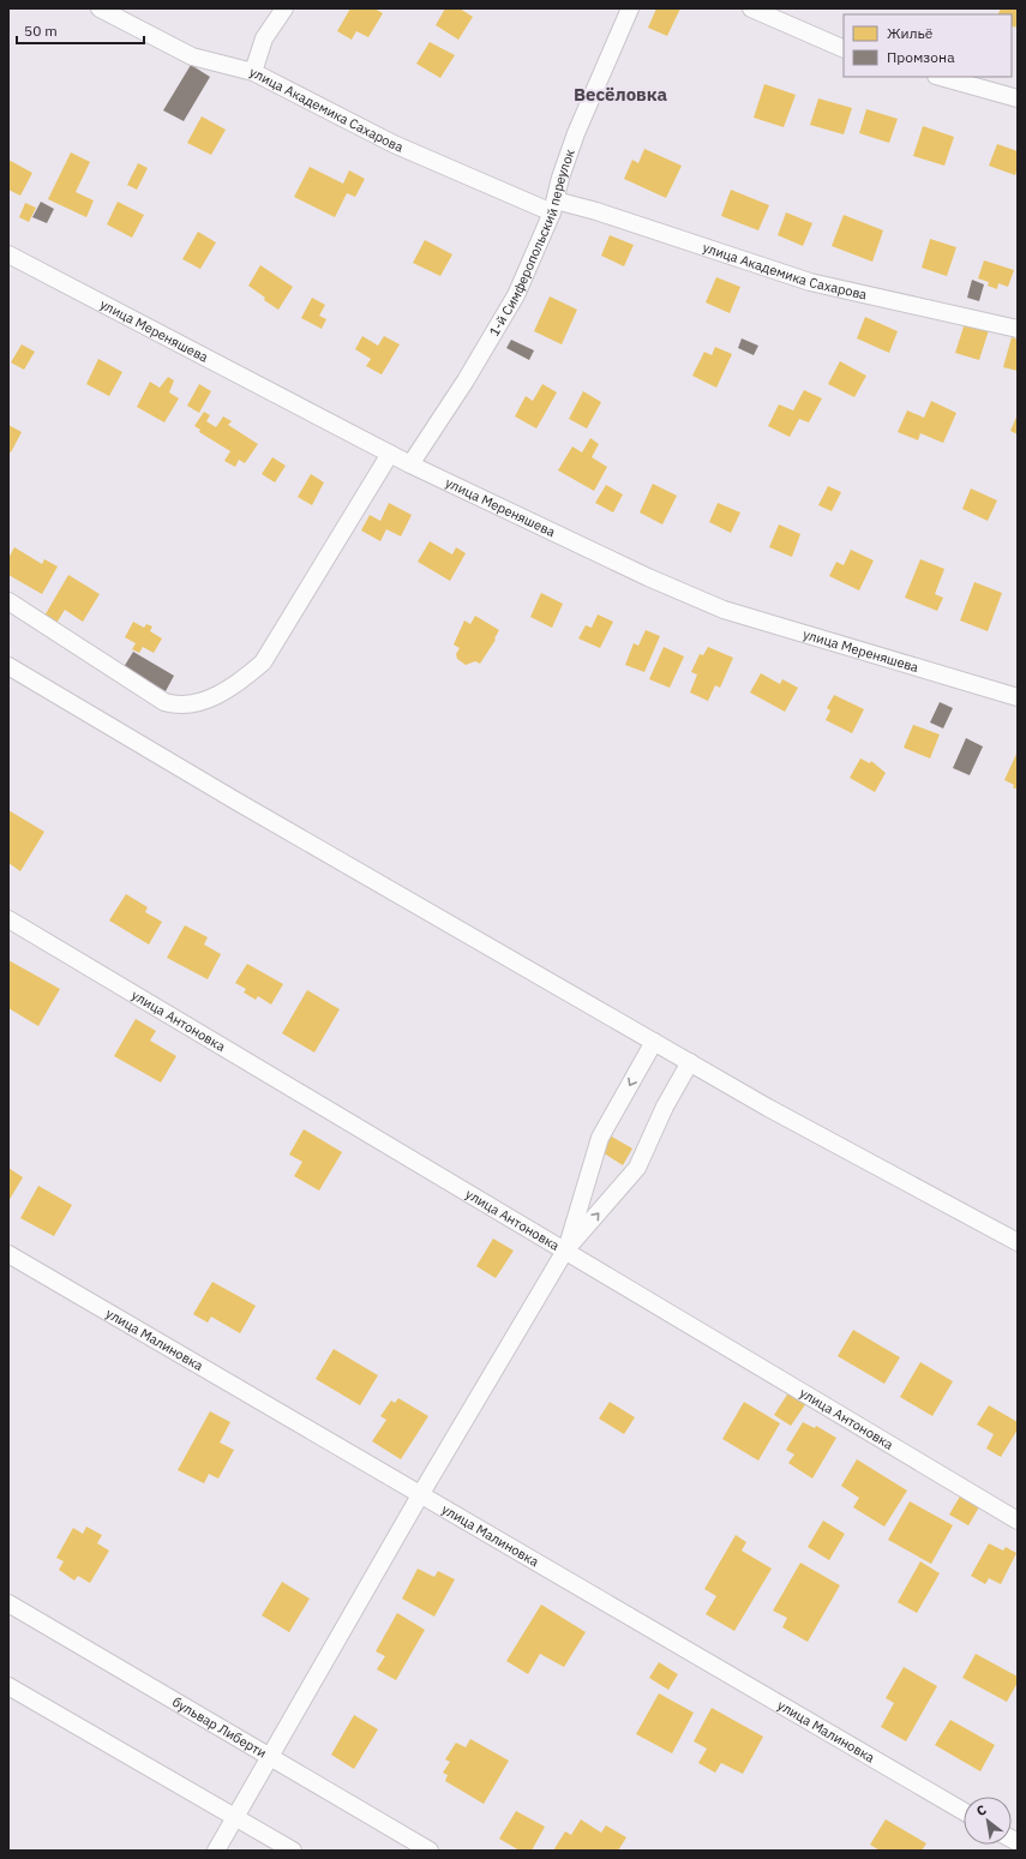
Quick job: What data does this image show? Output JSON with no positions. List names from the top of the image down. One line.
{"streets":{"street":["улица Академика Сахарова","1-й Симферопольский переулок","улица Мереняшева","улица Антоновка","улица Малиновка","бульвар Либерти"]},"crossings":[["улица Академика Сахарова","1-й Симферопольский переулок"],["1-й Симферопольский переулок","улица Мереняшева"]],"districts":["Весёловка"],"legend":["Жильё","Промзона"],"scale_bar":"50 m","north":"top left"}
